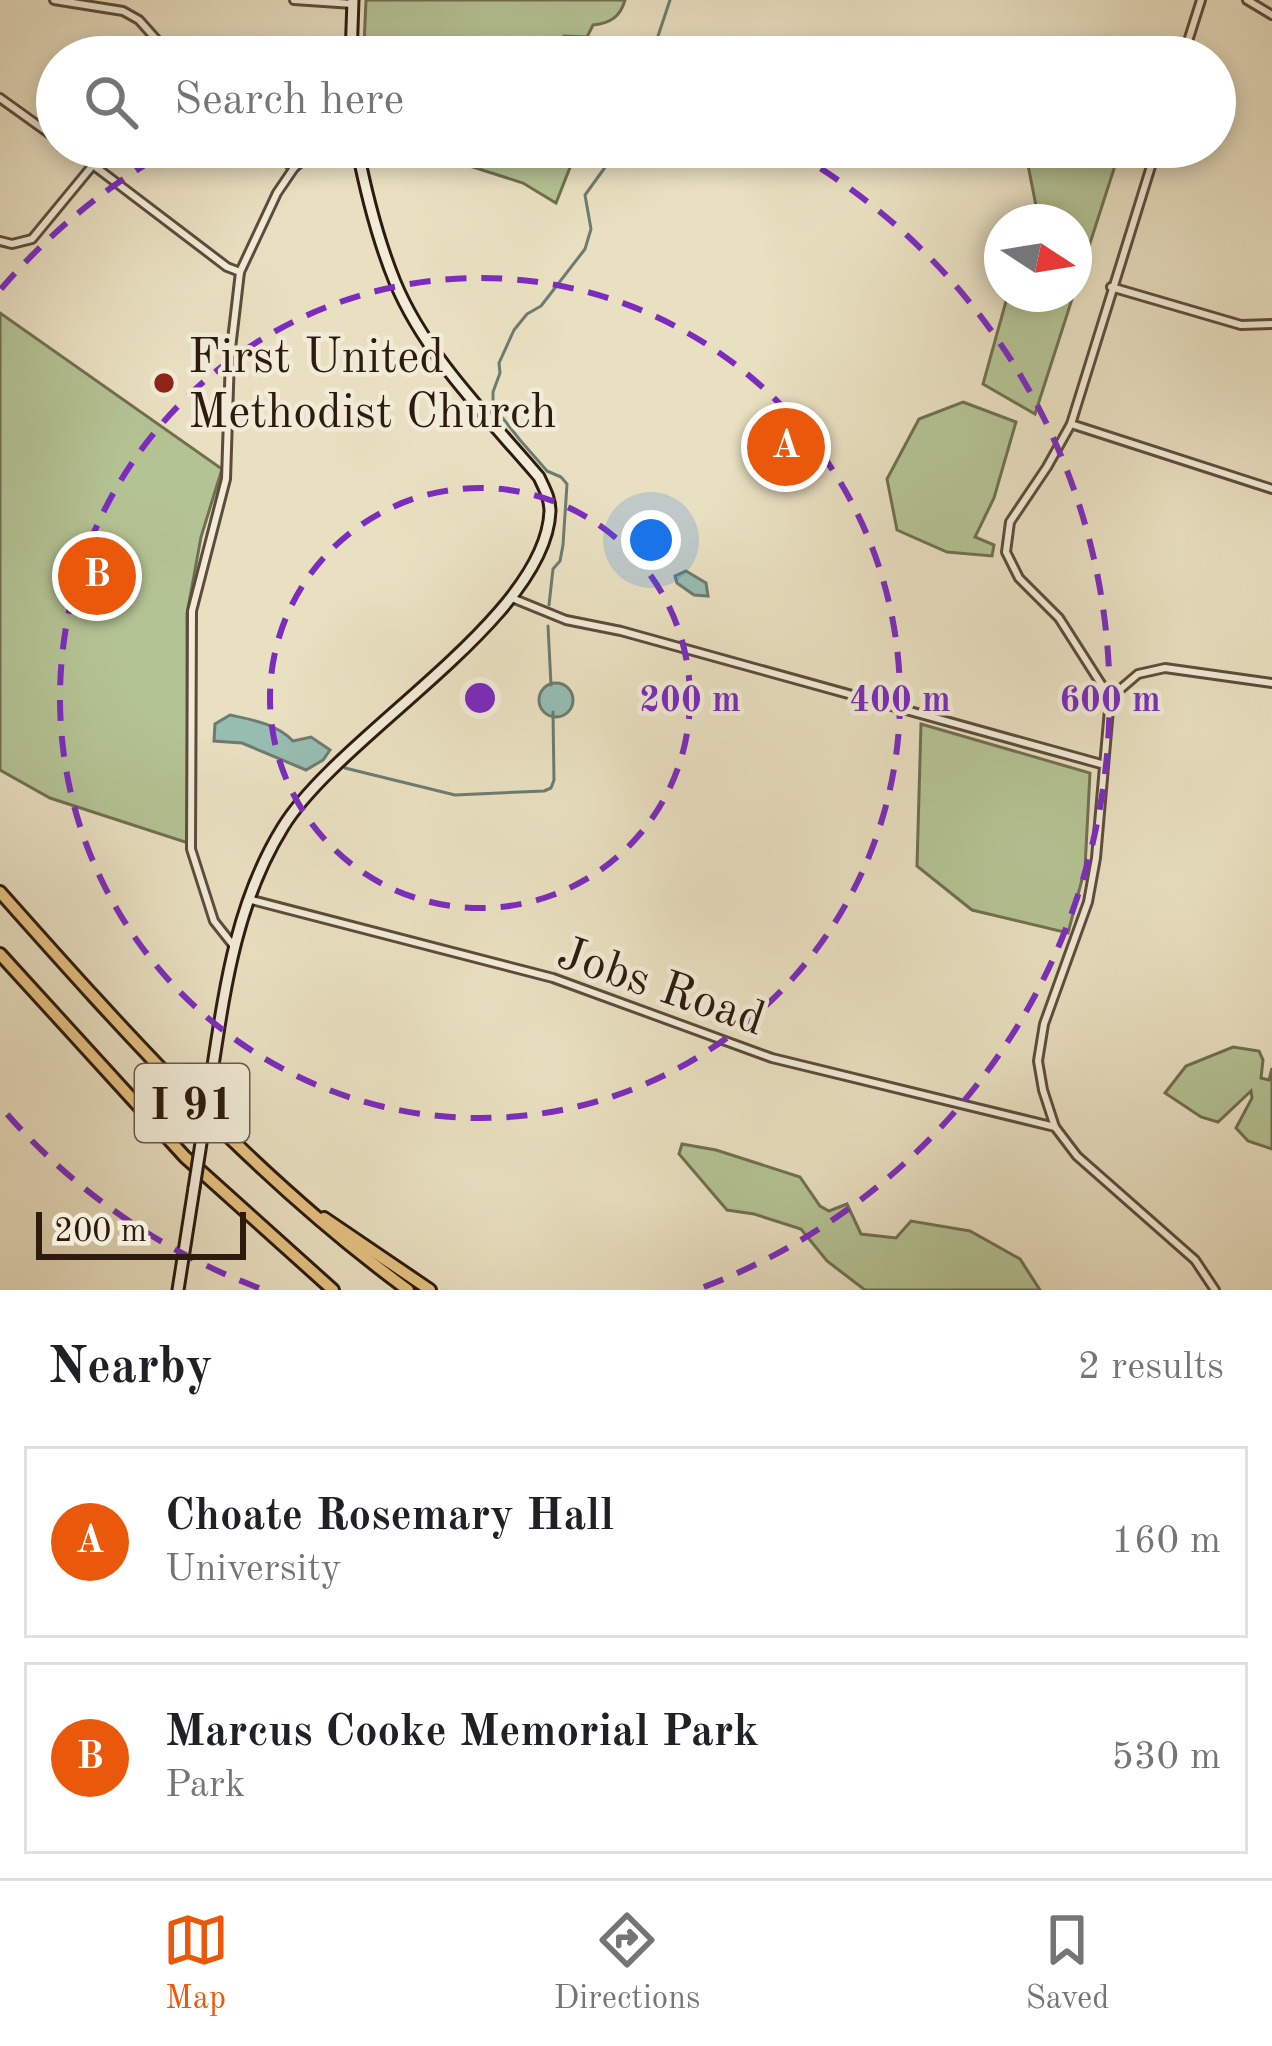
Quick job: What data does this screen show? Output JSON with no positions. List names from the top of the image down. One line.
{"streets":{"highway":["I 91"],"street":["Jobs Road"]},"places":["First United Methodist Church"],"scale_bar":"200 m","north":"right","page":{"search":"Search here","pins":["A","B"],"scale":"200 m","heading":["Nearby","2 results"],"list":[{"mark":"A","name":"Choate Rosemary Hall","note":"University","value":"160 m"},{"mark":"B","name":"Marcus Cooke Memorial Park","note":"Park","value":"530 m"}],"nav":["Map","Directions","Saved"]},"rings":["200 m","400 m","600 m"]}
